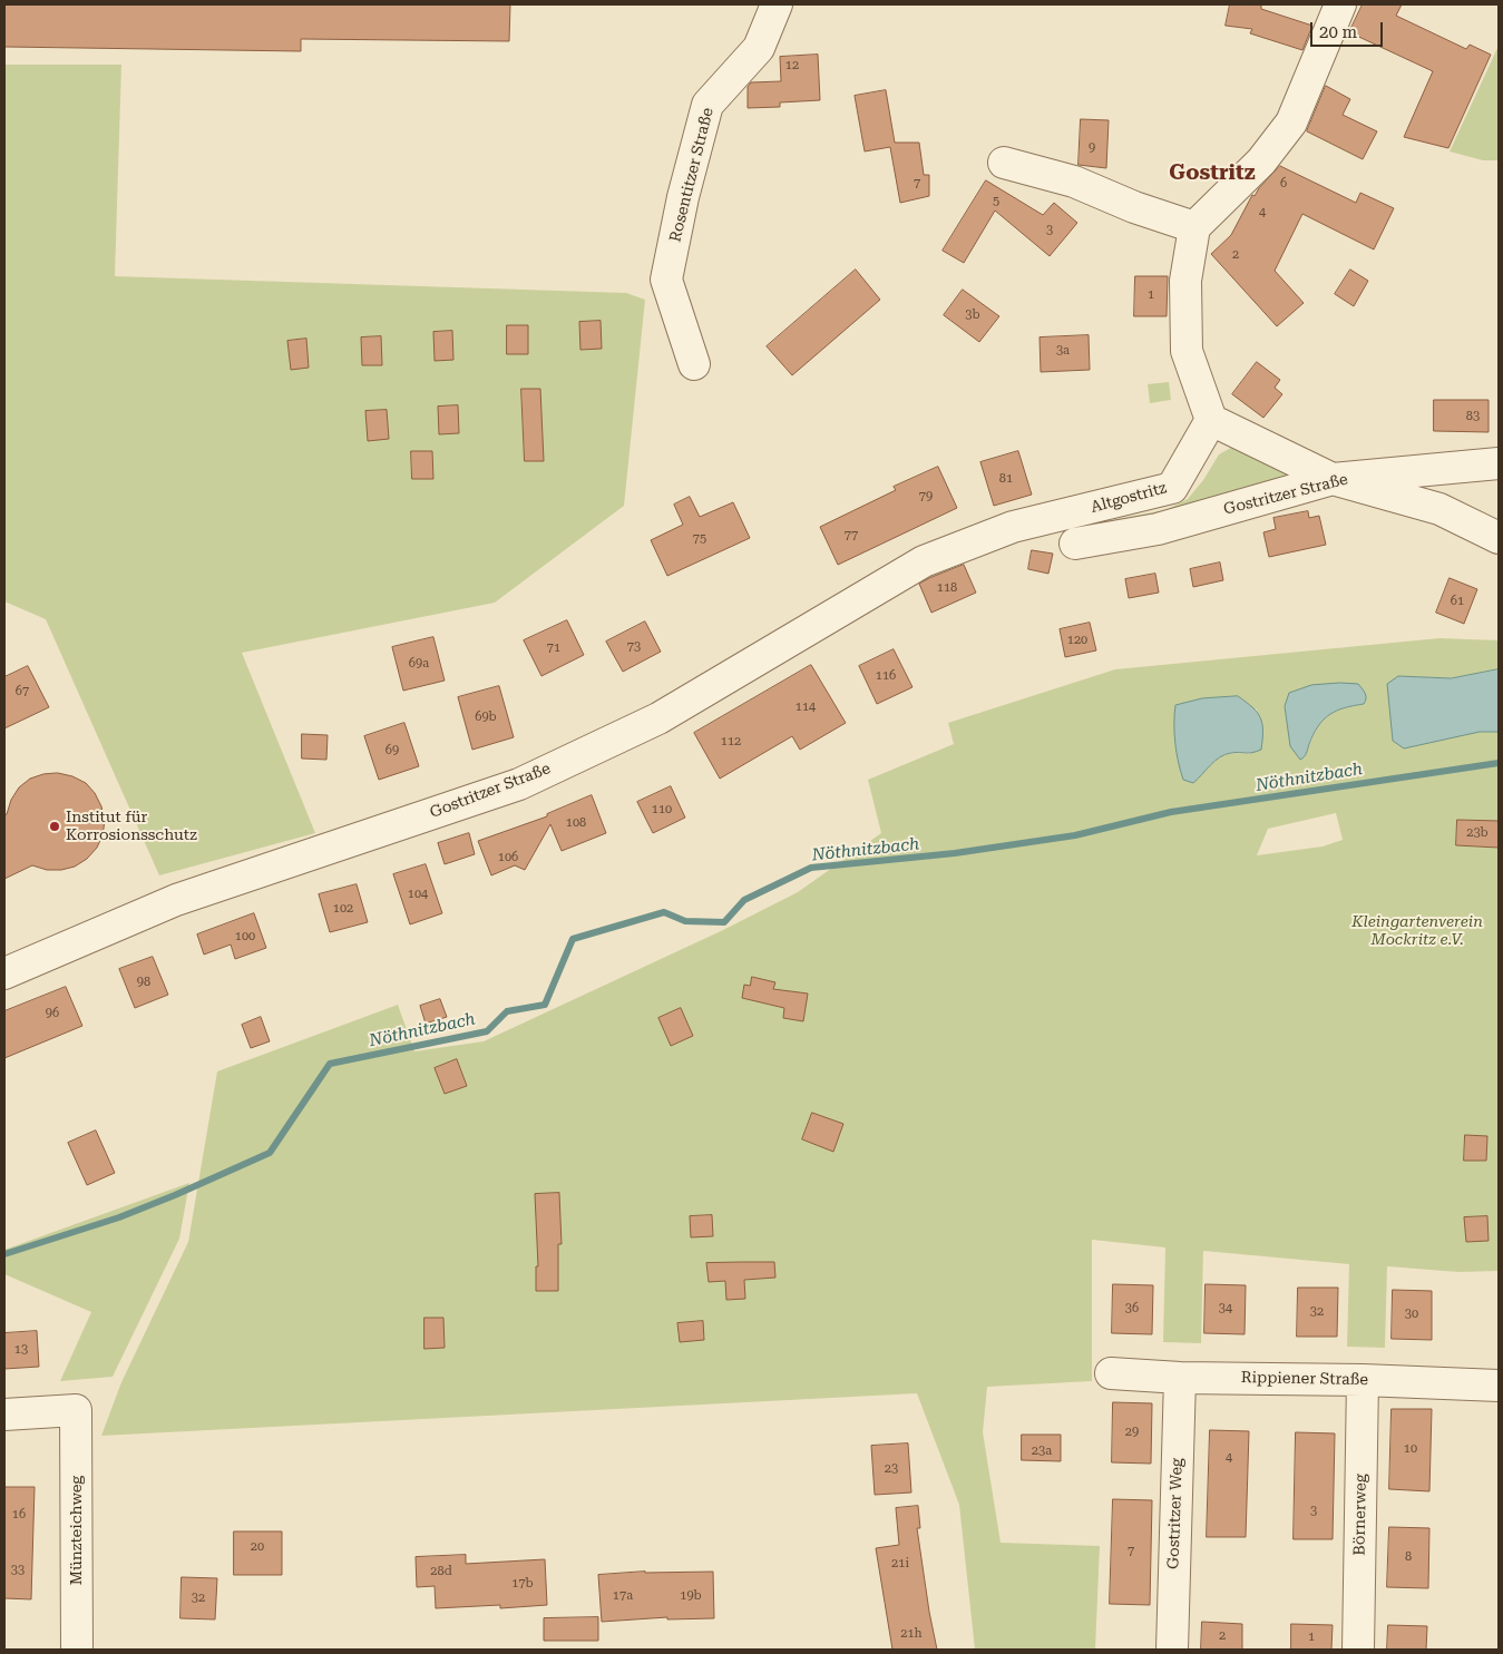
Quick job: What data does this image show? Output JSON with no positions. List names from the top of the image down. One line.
{"streets":{"street":["Rosentitzer Straße","Gostritzer Straße","Altgostritz","Rippiener Straße","Gostritzer Weg","Börnerweg","Münzteichweg"]},"crossings":[["Gostritzer Straße","Altgostritz"],["Rippiener Straße","Gostritzer Weg"],["Rippiener Straße","Börnerweg"]],"districts":["Gostritz"],"water":["Nöthnitzbach"],"parks":["Kleingartenverein Mockritz e.V."],"places":["Institut für Korrosionsschutz"],"house_numbers":["12","9","7","6","5","4","3","2","1","3b","3a","83","81","79","77","75","118","61","120","73","71","69a","116","67","114","69b","112","69","110","108","23b","106","104","102","100","98","96","36","34","32","30","13","29","10","23a","4","23","3","16","20","7","8","21i","33","28d","17b","17a","19b","32","21h","2","1"],"scale_bar":"20 m"}
